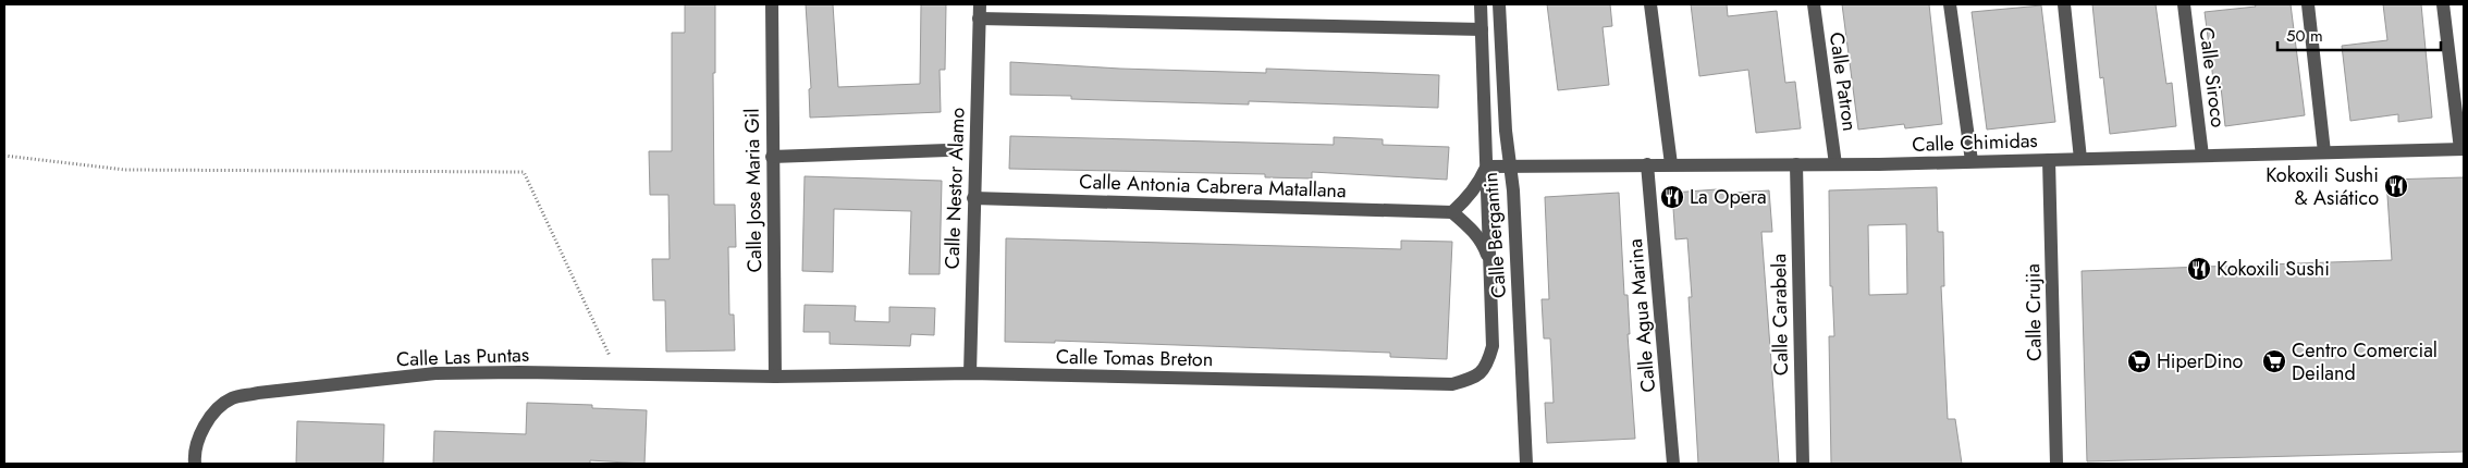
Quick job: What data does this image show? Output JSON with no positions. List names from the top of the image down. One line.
{"streets":{"street":["Calle Siroco","Calle Patron","Calle Chimidas","Calle Antonia Cabrera Matallana","Calle Nestor Alamo","Calle Jose Maria Gil","Calle Bergantin","Calle Crujia","Calle Carabela","Calle Agua Marina","Calle Las Puntas","Calle Tomas Breton"]},"crossings":[["Calle Siroco","Calle Chimidas"],["Calle Patron","Calle Chimidas"],["Calle Chimidas","Calle Bergantin"],["Calle Chimidas","Calle Crujia"],["Calle Chimidas","Calle Carabela"],["Calle Chimidas","Calle Agua Marina"],["Calle Antonia Cabrera Matallana","Calle Nestor Alamo"],["Calle Nestor Alamo","Calle Tomas Breton"],["Calle Jose Maria Gil","Calle Las Puntas"],["Calle Jose Maria Gil","Calle Tomas Breton"],["Calle Las Puntas","Calle Tomas Breton"]],"places":{"restaurant":["Kokoxili Sushi & Asiático","La Opera","Kokoxili Sushi"],"supermarket":["HiperDino","Centro Comercial Deiland"]},"scale_bar":"50 m"}
